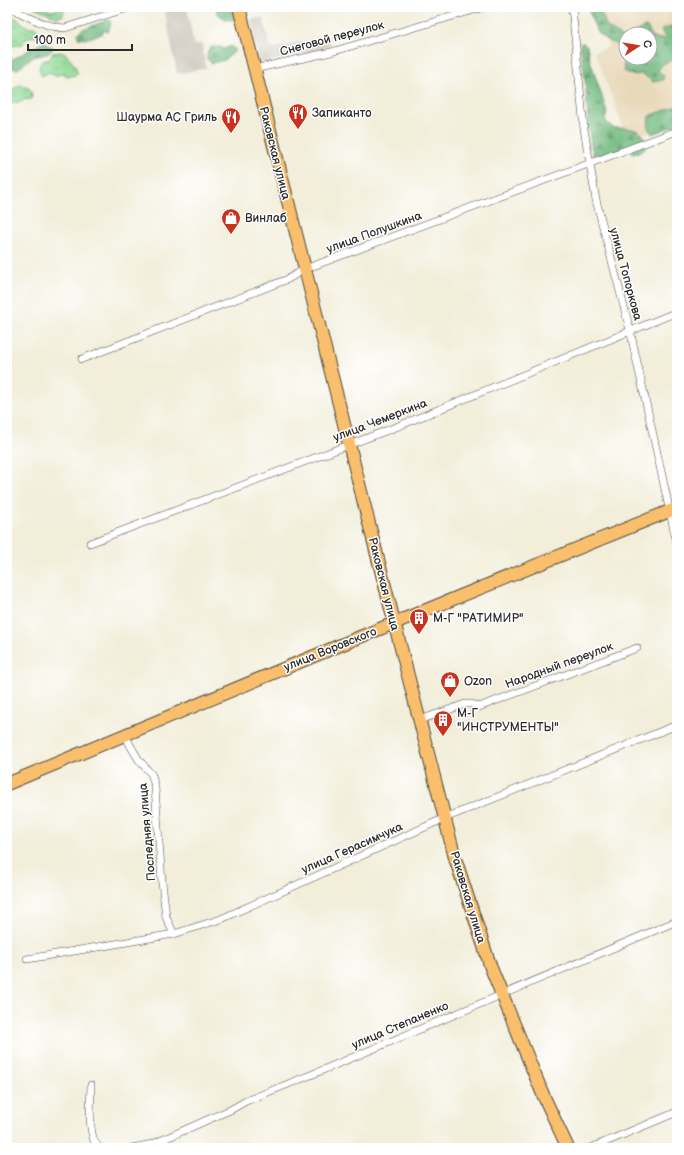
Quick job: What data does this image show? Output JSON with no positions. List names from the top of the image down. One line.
{"streets":{"main road":["Раковская улица","улица Воровского"],"street":["Снеговой переулок","улица Полушкина","улица Топоркова","улица Чемеркина","Народный переулок","Последняя улица","улица Герасимчука","улица Степаненко"]},"crossings":[["Снеговой переулок","Раковская улица"],["Раковская улица","улица Полушкина"],["Раковская улица","улица Чемеркина"],["Раковская улица","улица Воровского"],["Раковская улица","Народный переулок"],["Раковская улица","улица Герасимчука"],["Раковская улица","улица Степаненко"],["улица Полушкина","улица Топоркова"],["улица Топоркова","улица Чемеркина"],["улица Топоркова","улица Воровского"],["улица Воровского","Последняя улица"],["Последняя улица","улица Герасимчука"]],"places":{"restaurant":["Запиканто","Шаурма АС Гриль"],"shop":["Винлаб","Ozon"],"building":["М-Г \"РАТИМИР\"","М-Г \"ИНСТРУМЕНТЫ\""]},"scale_bar":"100 m","north":"right"}
